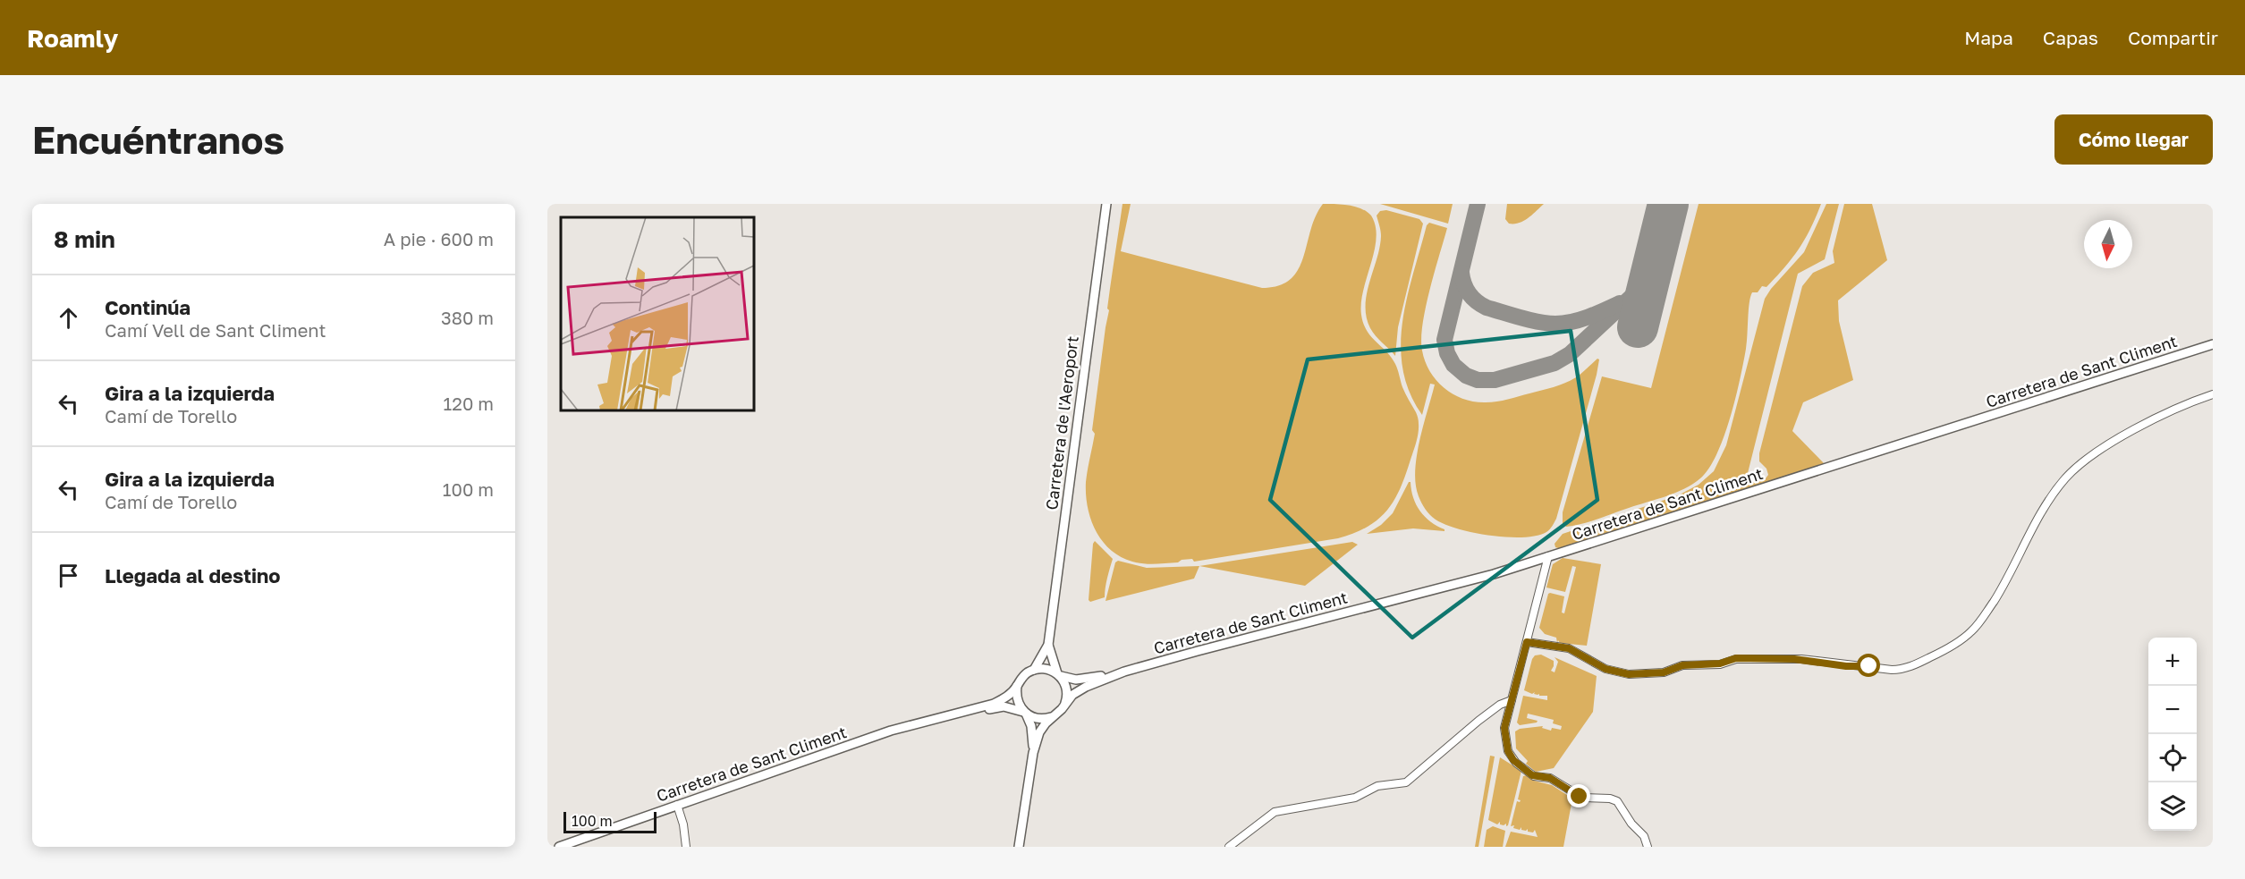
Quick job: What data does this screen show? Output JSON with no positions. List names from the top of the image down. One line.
{"streets":{"main road":["Carretera de Sant Climent","Carretera de l'Aeroport"]},"scale_bar":"100 m","north":"bottom","page":{"header":"Roamly","nav":["Mapa","Capas","Compartir"],"buttons":"Cómo llegar","title":"Encuéntranos","heading":["8 min","A pie · 600 m"],"list":[["Continúa","Camí Vell de Sant Climent","380 m"],["Gira a la izquierda","Camí de Torello","120 m"],["Gira a la izquierda","Camí de Torello","100 m"],"Llegada al destino"],"map_buttons":["+","−"],"scale":"100 m"}}
